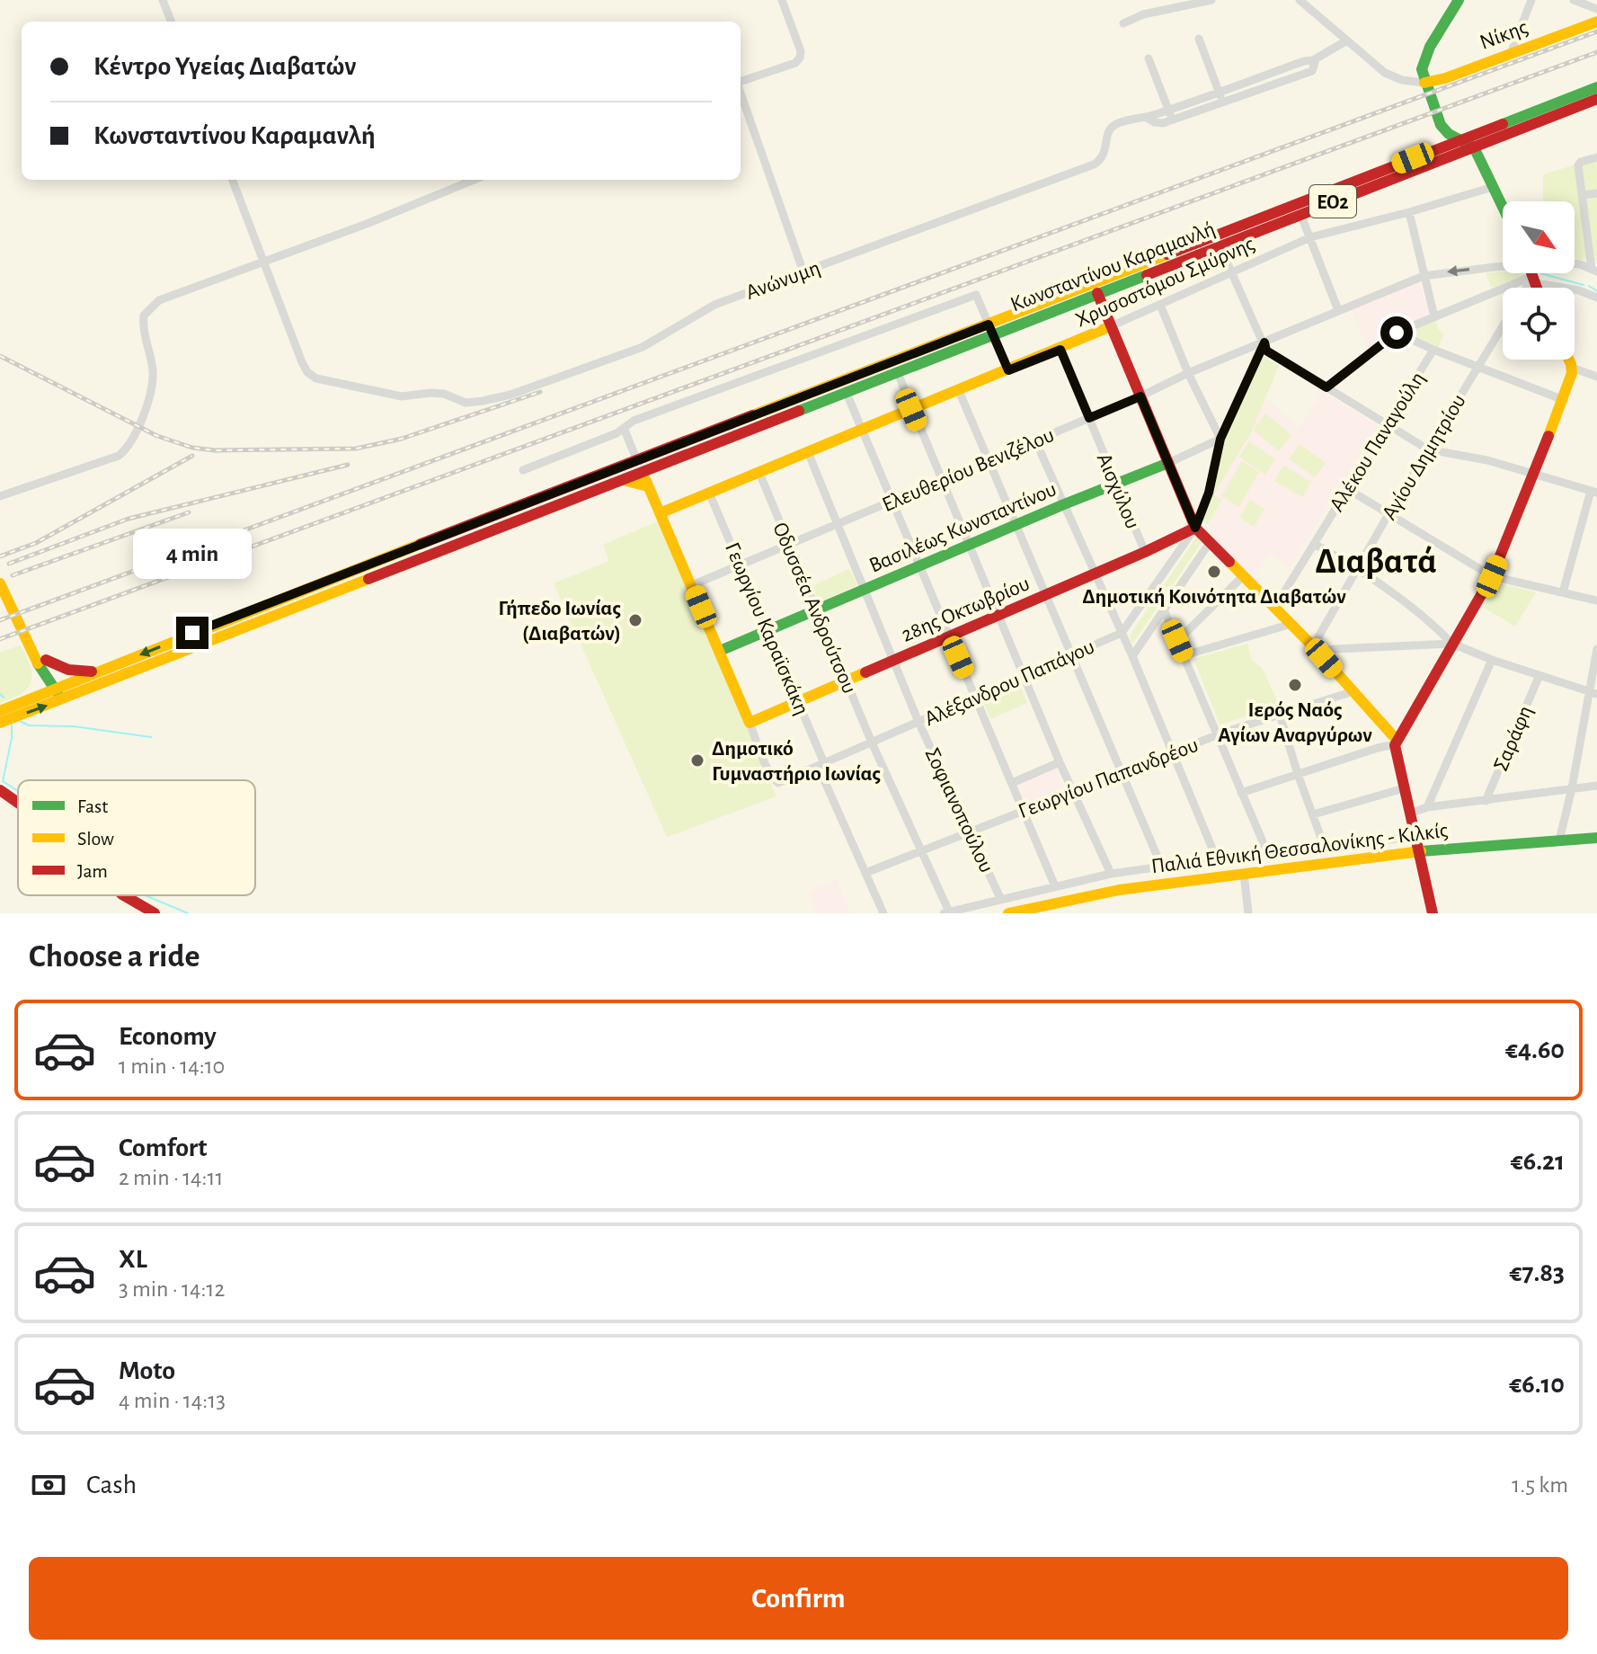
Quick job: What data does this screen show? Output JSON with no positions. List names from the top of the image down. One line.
{"streets":{"main road":["Νίκης","ΕΟ2","Κωνσταντίνου Καραμανλή","Χρυσοστόμου Σμύρνης","Βασιλέως Κωνσταντίνου","28ης Οκτωβρίου","Παλιά Εθνική Θεσσαλονίκης - Κιλκίς"],"street":["Ανώνυμη","Αλέκου Παναγούλη","Αγίου Δημητρίου","Ελευθερίου Βενιζέλου","Αισχύλου","Οδυσσέα Ανδρούτσου","Γεωργίου Καραϊσκάκη","Αλέξανδρου Παπάγου","Σαράφη","Γεωργίου Παπανδρέου","Σοφιανοπούλου"]},"crossings":[["Χρυσοστόμου Σμύρνης","Αισχύλου"],["Χρυσοστόμου Σμύρνης","Οδυσσέα Ανδρούτσου"],["Χρυσοστόμου Σμύρνης","Γεωργίου Καραϊσκάκη"],["Χρυσοστόμου Σμύρνης","Σοφιανοπούλου"],["Ελευθερίου Βενιζέλου","Αισχύλου"],["Ελευθερίου Βενιζέλου","Οδυσσέα Ανδρούτσου"],["Ελευθερίου Βενιζέλου","Γεωργίου Καραϊσκάκη"],["Ελευθερίου Βενιζέλου","Αλέξανδρου Παπάγου"],["Ελευθερίου Βενιζέλου","Σοφιανοπούλου"],["Αισχύλου","Βασιλέως Κωνσταντίνου"],["Αισχύλου","28ης Οκτωβρίου"],["Βασιλέως Κωνσταντίνου","Οδυσσέα Ανδρούτσου"],["Βασιλέως Κωνσταντίνου","Γεωργίου Καραϊσκάκη"],["Βασιλέως Κωνσταντίνου","Αλέξανδρου Παπάγου"],["Βασιλέως Κωνσταντίνου","Σοφιανοπούλου"],["Οδυσσέα Ανδρούτσου","28ης Οκτωβρίου"],["Οδυσσέα Ανδρούτσου","Αλέξανδρου Παπάγου"],["Οδυσσέα Ανδρούτσου","Γεωργίου Παπανδρέου"],["28ης Οκτωβρίου","Γεωργίου Καραϊσκάκη"],["28ης Οκτωβρίου","Αλέξανδρου Παπάγου"],["28ης Οκτωβρίου","Σοφιανοπούλου"],["Γεωργίου Καραϊσκάκη","Αλέξανδρου Παπάγου"],["Γεωργίου Καραϊσκάκη","Γεωργίου Παπανδρέου"],["Αλέξανδρου Παπάγου","Σοφιανοπούλου"],["Γεωργίου Παπανδρέου","Σοφιανοπούλου"]],"districts":["Διαβατά"],"places":["Δημοτική Κοινότητα Διαβατών","Γήπεδο Ιωνίας (Διαβατών)","Ιερός Ναός Αγίων Αναργύρων","Δημοτικό Γυμναστήριο Ιωνίας"],"legend":["Fast","Slow","Jam"],"north":"bottom right","page":{"banner":["Κέντρο Υγείας Διαβατών","Κωνσταντίνου Καραμανλή"],"bubble":"4 min","heading":"Choose a ride","list":[{"name":"Economy","note":"1 min · 14:10","value":"€4.60"},{"name":"Comfort","note":"2 min · 14:11","value":"€6.21"},{"name":"XL","note":"3 min · 14:12","value":"€7.83"},{"name":"Moto","note":"4 min · 14:13","value":"€6.10"}],"pay":["Cash","1.5 km"],"buttons":"Confirm"}}
